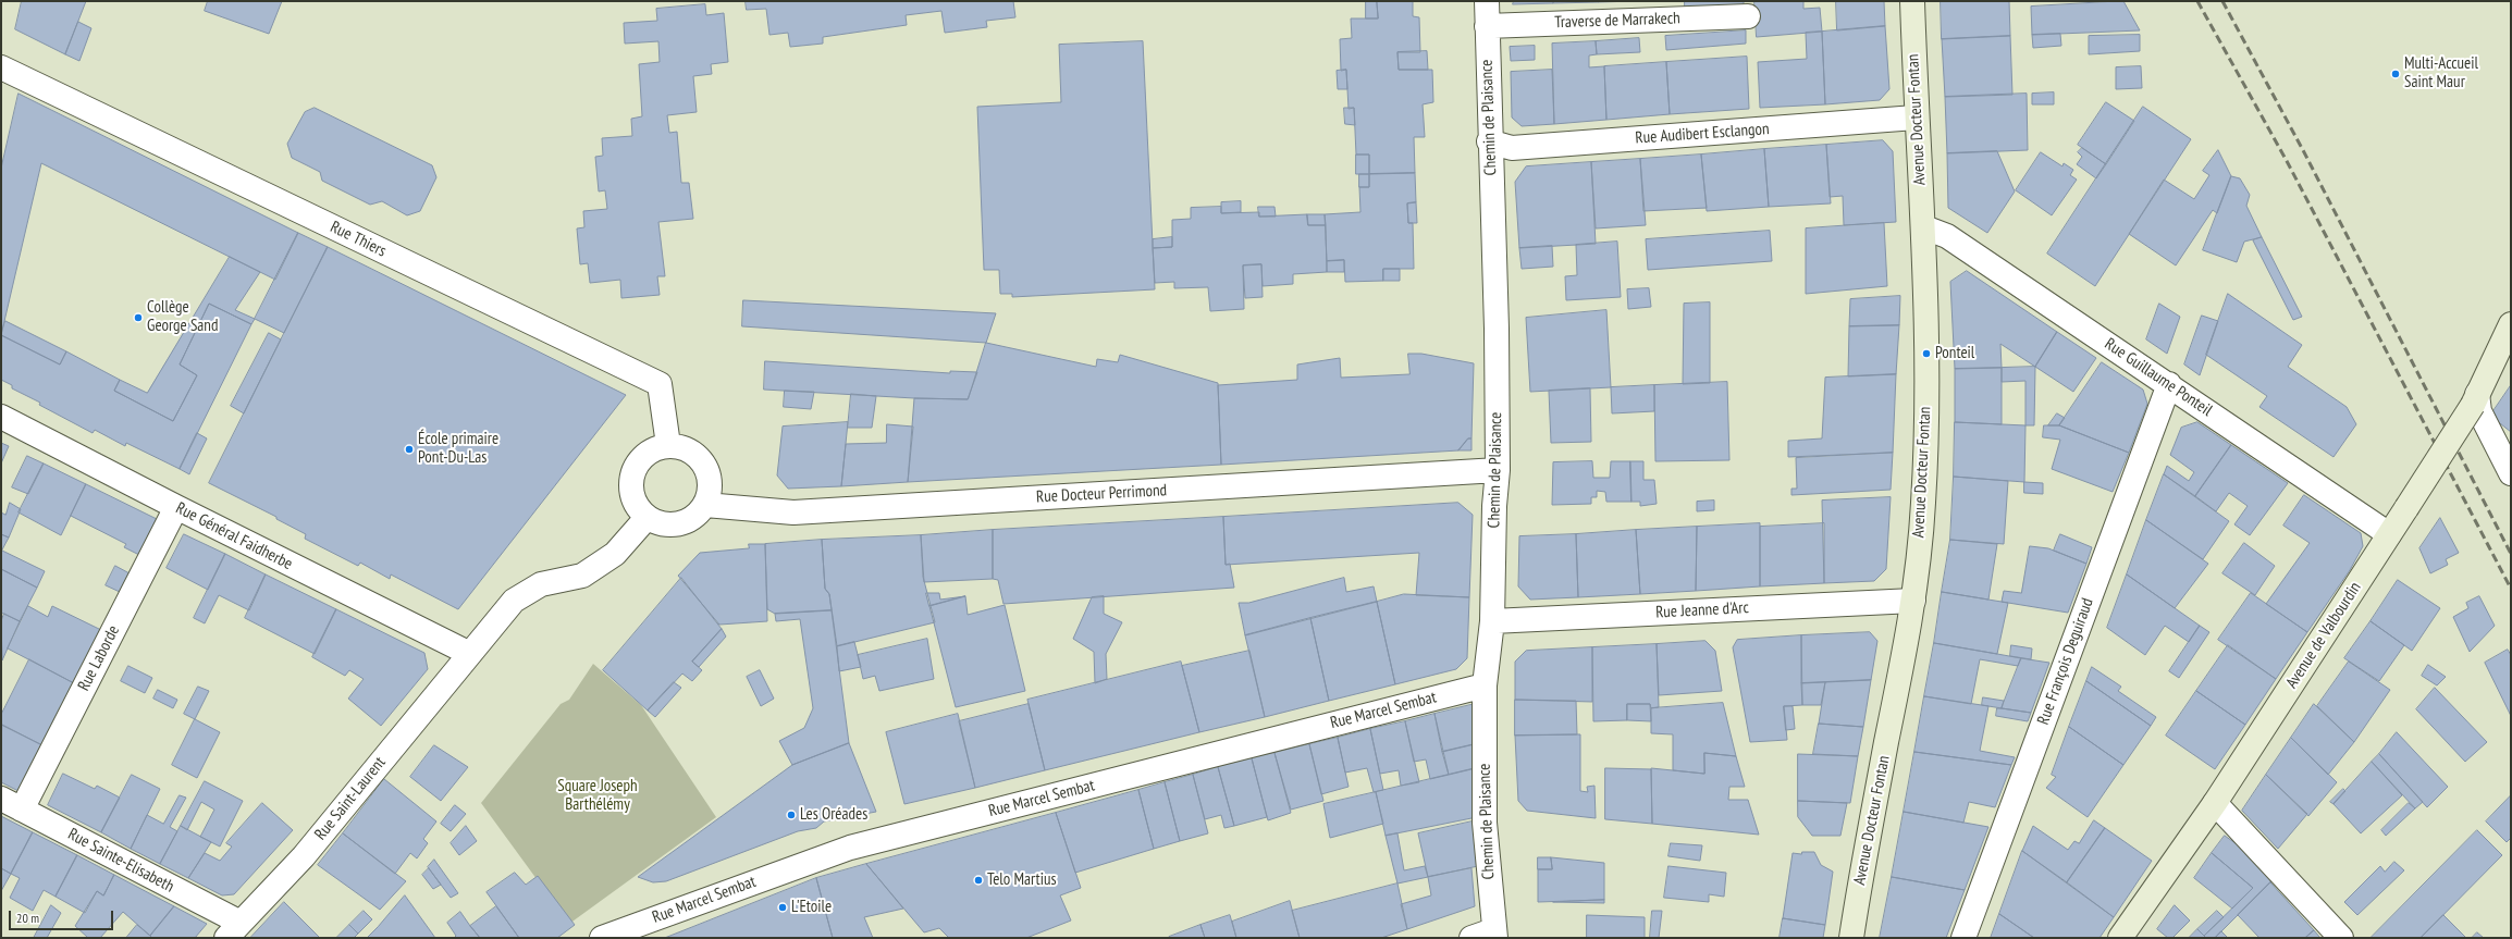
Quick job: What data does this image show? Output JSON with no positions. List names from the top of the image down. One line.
{"streets":{"main road":["Avenue Docteur Fontan","Avenue de Valbourdin"],"street":["Traverse de Marrakech","Chemin de Plaisance","Rue Audibert Esclangon","Rue Thiers","Rue Guillaume Ponteil","Rue Docteur Perrimond","Rue Général Faidherbe","Rue Jeanne d'Arc","Rue Laborde","Rue François Deguiraud","Rue Marcel Sembat","Rue Saint-Laurent","Rue Sainte-Elisabeth"]},"crossings":[["Traverse de Marrakech","Chemin de Plaisance"],["Chemin de Plaisance","Rue Audibert Esclangon"],["Chemin de Plaisance","Rue Docteur Perrimond"],["Chemin de Plaisance","Rue Jeanne d'Arc"],["Chemin de Plaisance","Rue Marcel Sembat"],["Avenue Docteur Fontan","Rue Audibert Esclangon"],["Avenue Docteur Fontan","Rue Guillaume Ponteil"],["Avenue Docteur Fontan","Rue Jeanne d'Arc"],["Rue Thiers","Rue Docteur Perrimond"],["Rue Thiers","Rue Saint-Laurent"],["Rue Guillaume Ponteil","Avenue de Valbourdin"],["Rue Guillaume Ponteil","Rue François Deguiraud"],["Rue Docteur Perrimond","Rue Saint-Laurent"],["Rue Général Faidherbe","Rue Laborde"],["Rue Général Faidherbe","Rue Saint-Laurent"],["Rue Laborde","Rue Sainte-Elisabeth"],["Rue Saint-Laurent","Rue Sainte-Elisabeth"]],"parks":["Square Joseph Barthélémy"],"places":["Multi-Accueil Saint Maur","Collège George Sand","Ponteil","École primaire Pont-Du-Las","Les Oréades","Telo Martius","L'Etoile"],"scale_bar":"20 m"}
